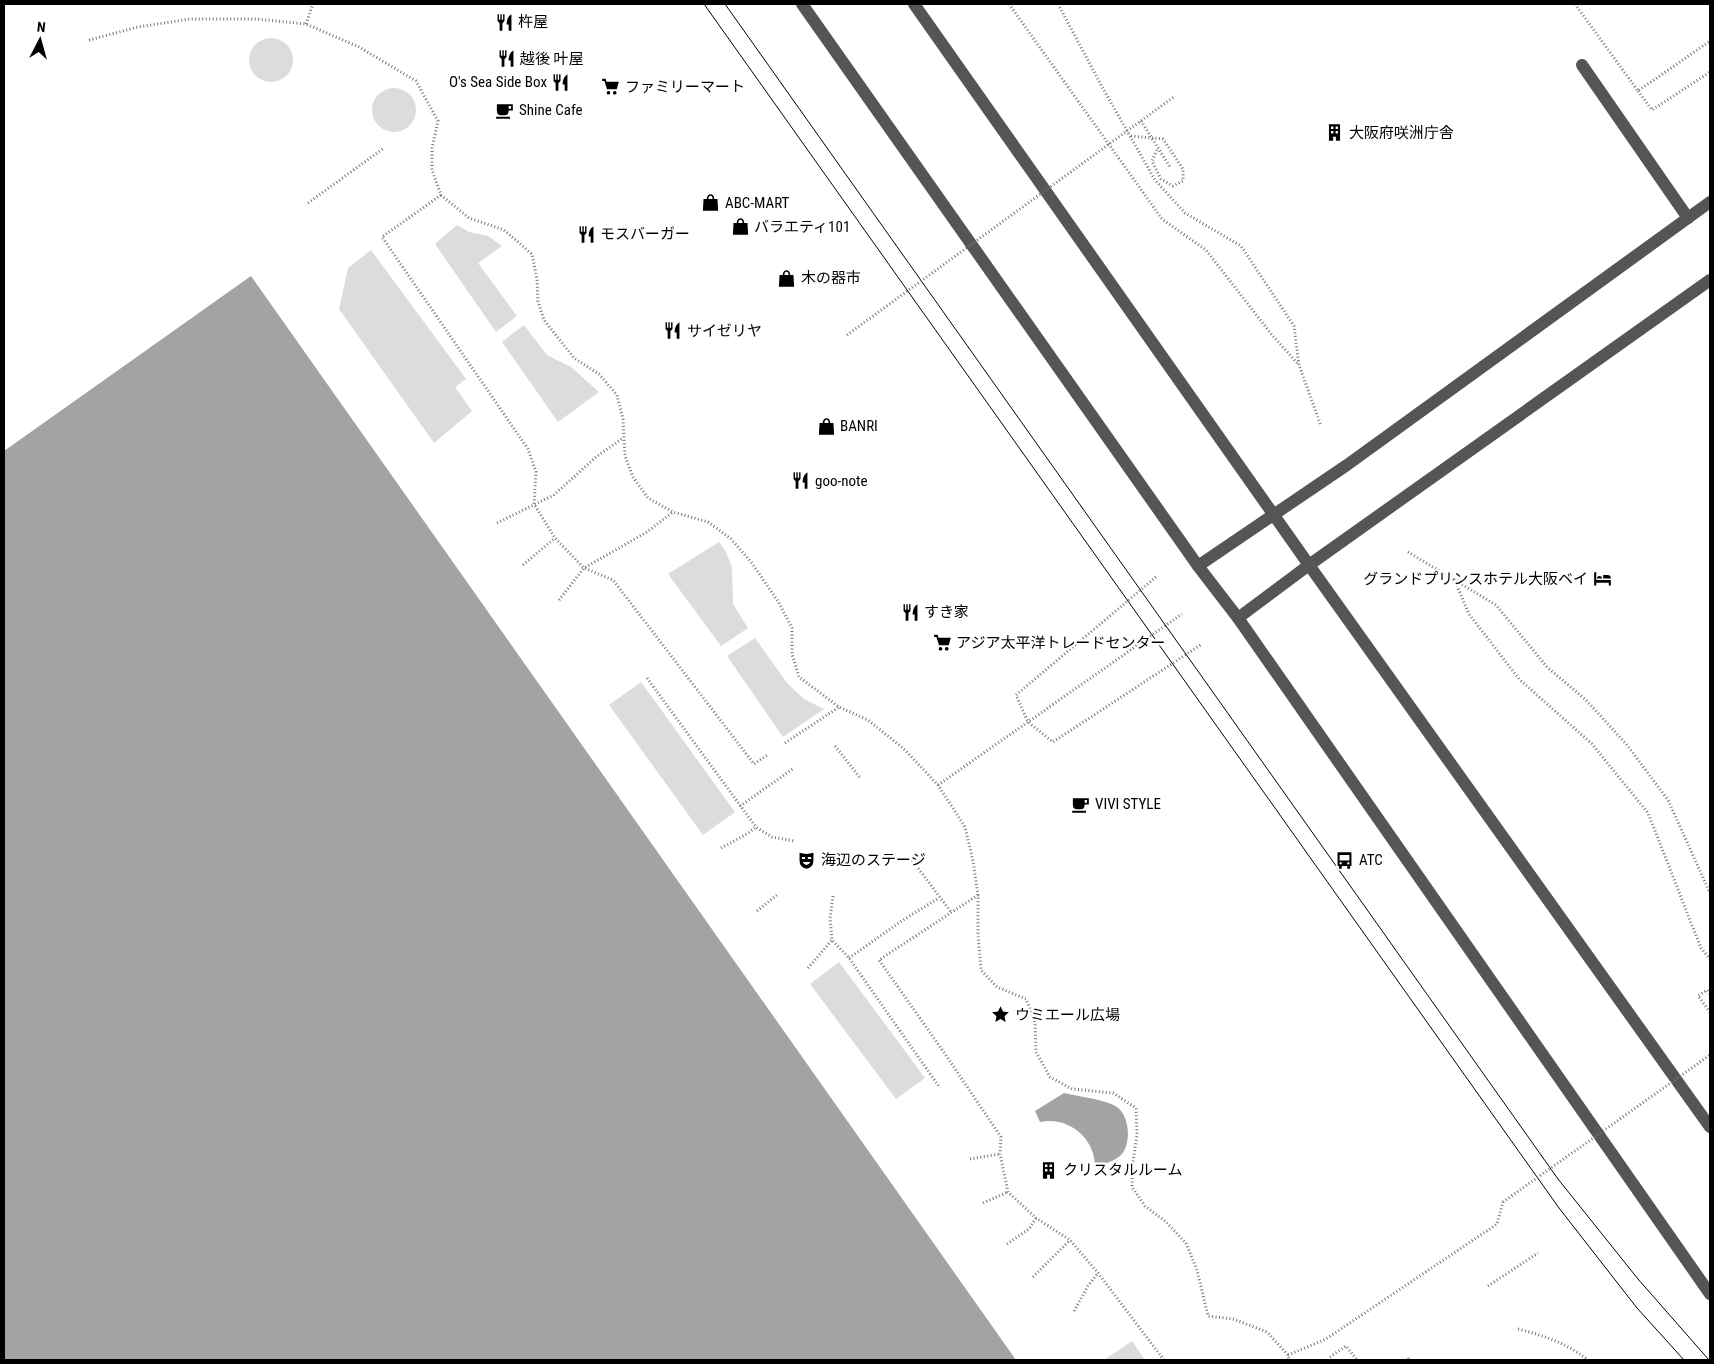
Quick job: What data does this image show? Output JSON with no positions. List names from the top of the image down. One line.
{"places":{"restaurant":["杵屋","越後 叶屋","O's Sea Side Box","モスバーガー","サイゼリヤ","goo-note","すき家"],"supermarket":["ファミリーマート","アジア太平洋トレードセンター"],"cafe":["Shine Cafe","VIVI STYLE"],"building":["大阪府咲洲庁舎","クリスタルルーム"],"shop":["ABC-MART","バラエティ101","木の器市","BANRI"],"hotel":["グランドプリンスホテル大阪ベイ"],"theatre":["海辺のステージ"],"bus stop":["ATC"],"place":["ウミエール広場"]},"north":"top"}
